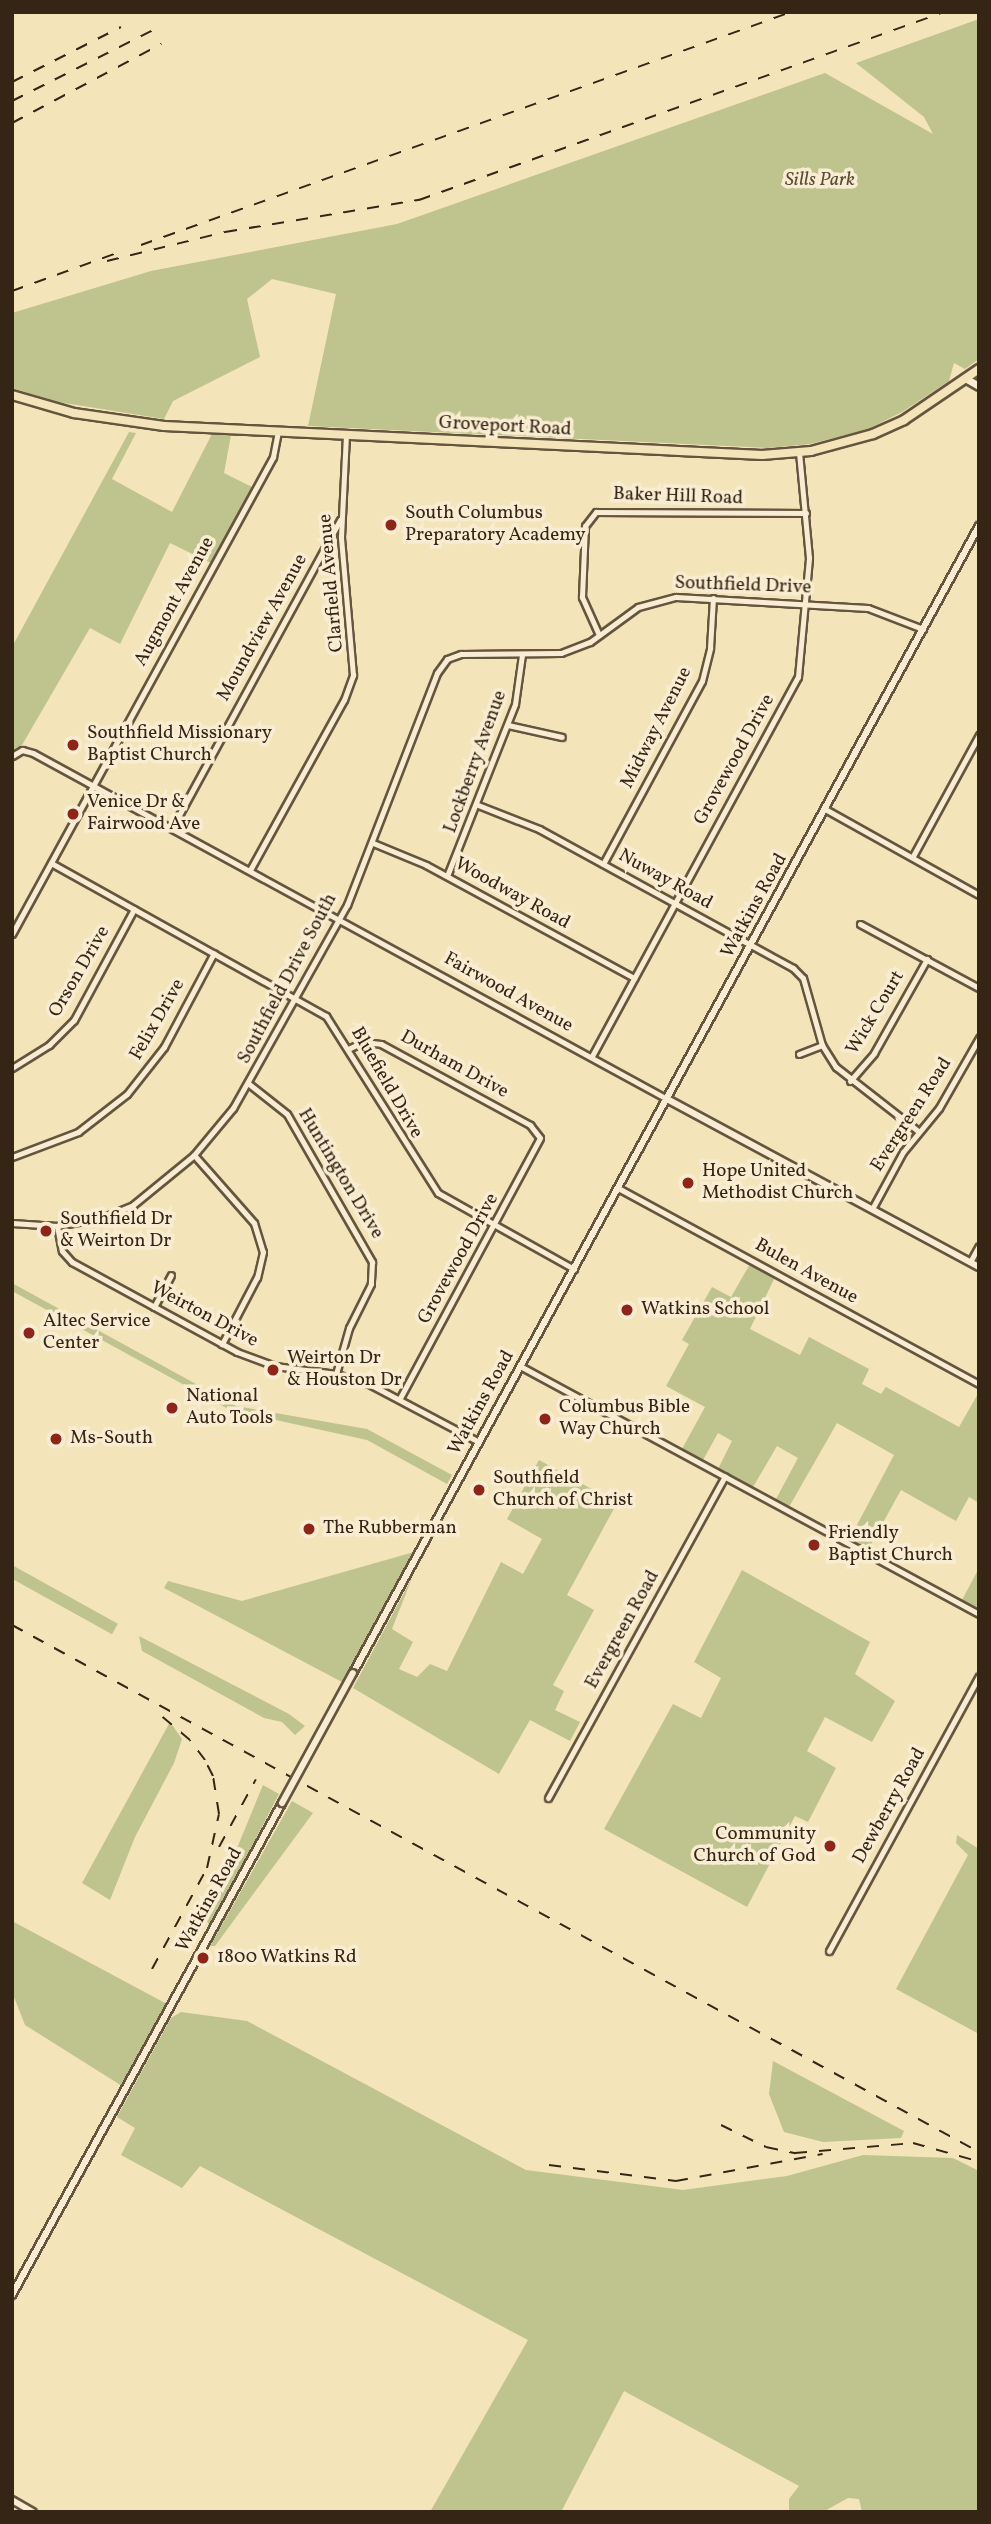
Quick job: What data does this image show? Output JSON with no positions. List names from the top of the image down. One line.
{"streets":{"main road":["Groveport Road"],"street":["Baker Hill Road","Clarfield Avenue","Southfield Drive","Augmont Avenue","Moundview Avenue","Midway Avenue","Grovewood Drive","Lockberry Avenue","Nuway Road","Woodway Road","Watkins Road","Orson Drive","Southfield Drive South","Fairwood Avenue","Wick Court","Felix Drive","Durham Drive","Bluefield Drive","Evergreen Road","Huntington Drive","Bulen Avenue","Weirton Drive","Dewberry Road"]},"crossings":[["Groveport Road","Clarfield Avenue"],["Groveport Road","Augmont Avenue"],["Groveport Road","Grovewood Drive"],["Baker Hill Road","Southfield Drive"],["Baker Hill Road","Grovewood Drive"],["Clarfield Avenue","Moundview Avenue"],["Clarfield Avenue","Fairwood Avenue"],["Southfield Drive","Midway Avenue"],["Southfield Drive","Grovewood Drive"],["Southfield Drive","Lockberry Avenue"],["Southfield Drive","Watkins Road"],["Southfield Drive","Southfield Drive South"],["Augmont Avenue","Fairwood Avenue"],["Augmont Avenue","Bluefield Drive"],["Moundview Avenue","Fairwood Avenue"],["Midway Avenue","Nuway Road"],["Grovewood Drive","Nuway Road"],["Grovewood Drive","Woodway Road"],["Grovewood Drive","Fairwood Avenue"],["Grovewood Drive","Durham Drive"],["Grovewood Drive","Bluefield Drive"],["Grovewood Drive","Weirton Drive"],["Lockberry Avenue","Nuway Road"],["Lockberry Avenue","Woodway Road"],["Nuway Road","Watkins Road"],["Nuway Road","Wick Court"],["Nuway Road","Evergreen Road"],["Woodway Road","Southfield Drive South"],["Watkins Road","Fairwood Avenue"],["Watkins Road","Bluefield Drive"],["Watkins Road","Bulen Avenue"],["Watkins Road","Weirton Drive"],["Orson Drive","Bluefield Drive"],["Southfield Drive South","Fairwood Avenue"],["Southfield Drive South","Bluefield Drive"],["Southfield Drive South","Huntington Drive"],["Southfield Drive South","Weirton Drive"],["Fairwood Avenue","Evergreen Road"],["Felix Drive","Bluefield Drive"],["Durham Drive","Bluefield Drive"],["Huntington Drive","Weirton Drive"]],"parks":["Sills Park"],"places":["South Columbus Preparatory Academy","Southfield Missionary Baptist Church","Venice Dr & Fairwood Ave","Hope United Methodist Church","Southfield Dr & Weirton Dr","Watkins School","Altec Service Center","Weirton Dr & Houston Dr","National Auto Tools","Columbus Bible Way Church","Ms-South","Southfield Church of Christ","The Rubberman","Friendly Baptist Church","Community Church of God","1800 Watkins Rd"]}
